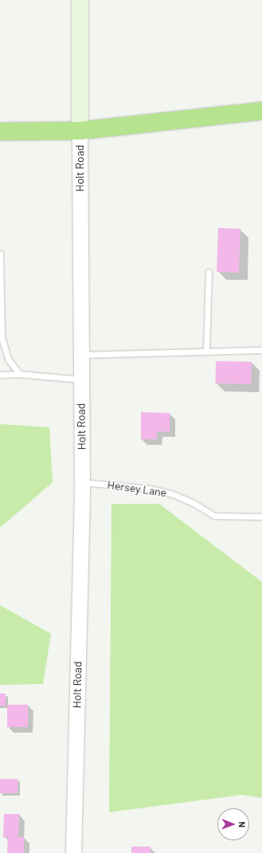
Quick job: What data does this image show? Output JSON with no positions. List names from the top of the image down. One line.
{"streets":{"main road":["Holt Road"],"lane":["Hersey Lane"]},"crossings":[["Holt Road","Hersey Lane"]],"north":"right"}
